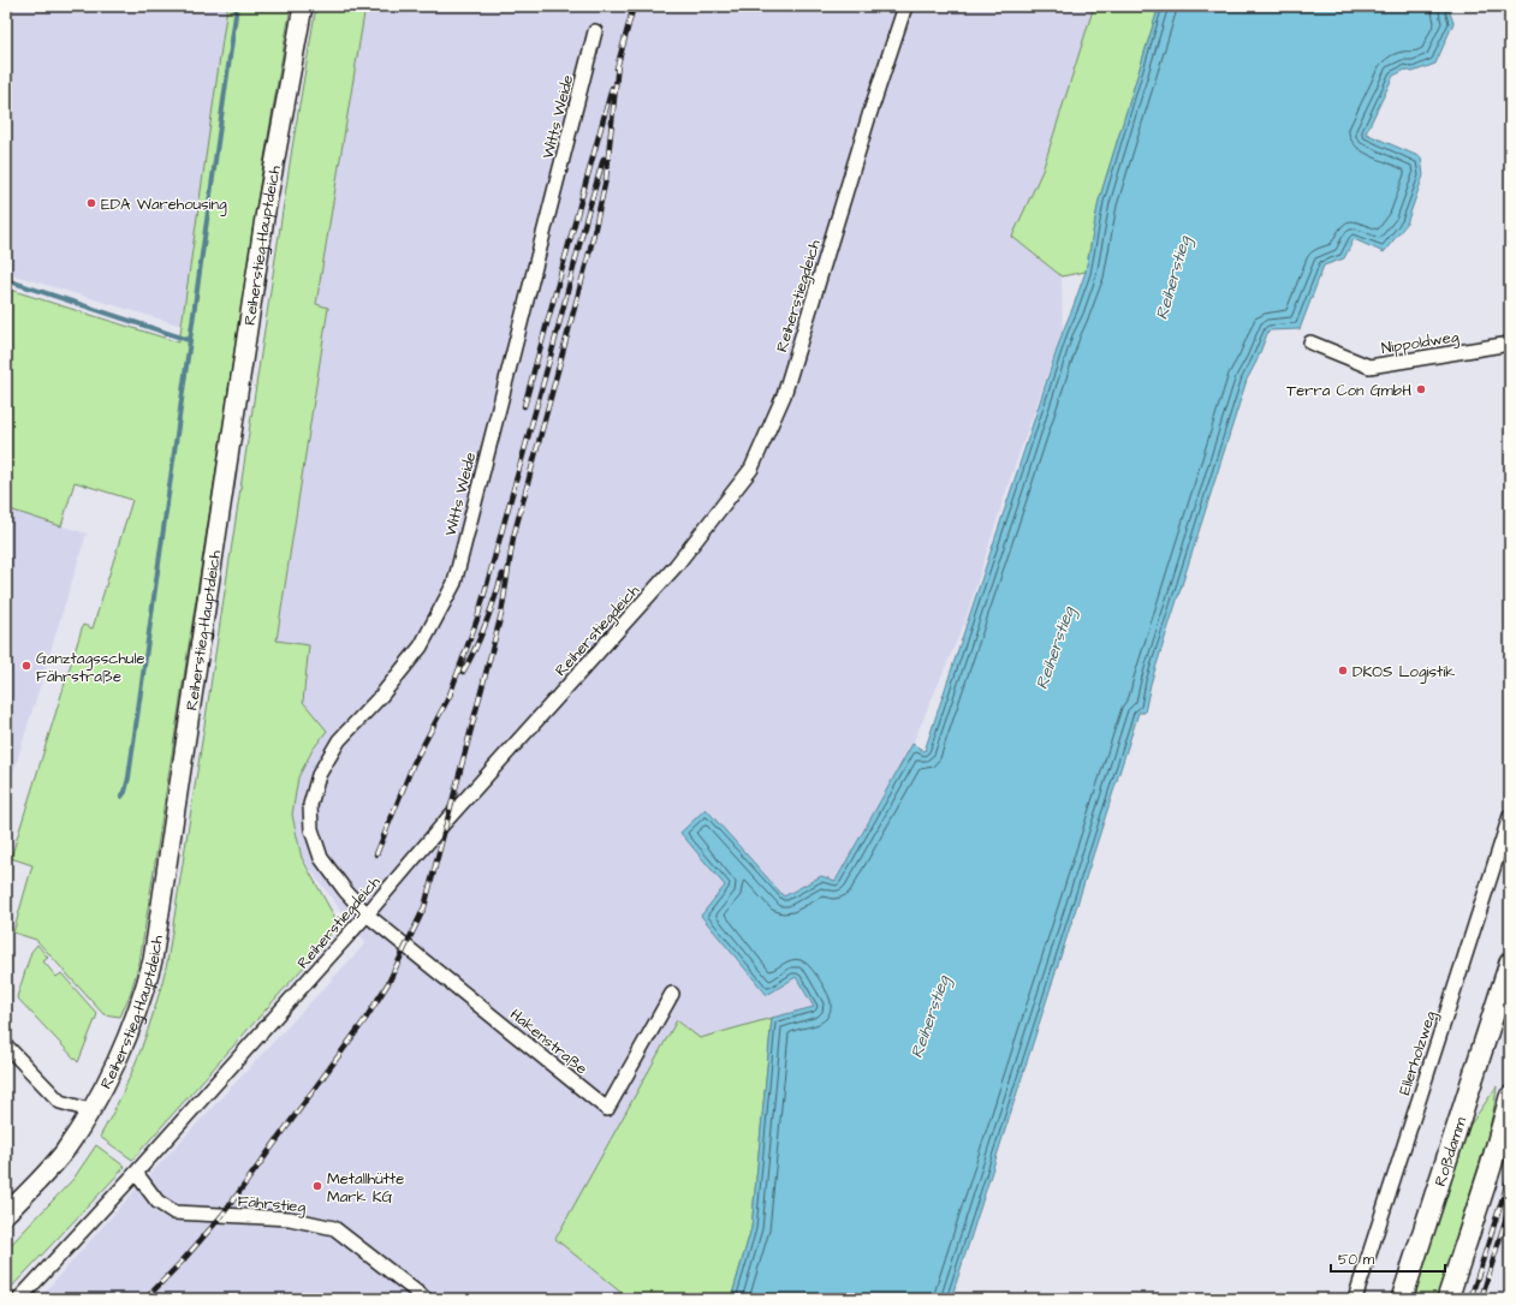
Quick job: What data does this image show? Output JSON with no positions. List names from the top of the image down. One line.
{"streets":{"main road":["Reiherstieg-Hauptdeich","Roßdamm"],"street":["Witts Weide","Reiherstiegdeich","Nippoldweg","Hakenstraße","Ellerholzweg","Fährstieg"]},"crossings":[["Witts Weide","Reiherstiegdeich"],["Witts Weide","Hakenstraße"],["Reiherstiegdeich","Hakenstraße"],["Reiherstiegdeich","Fährstieg"]],"water":["Reiherstieg"],"places":["EDA Warehousing","Terra Con GmbH","Ganztagsschule Fährstraße","DKOS Logistik","Metallhütte Mark KG"],"scale_bar":"50 m"}
